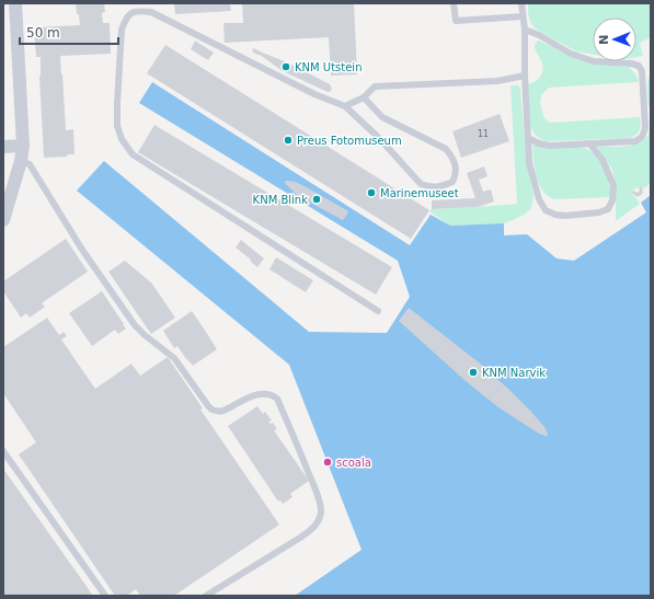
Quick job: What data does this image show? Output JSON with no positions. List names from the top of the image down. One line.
{"places":["KNM Utstein","Preus Fotomuseum","Marinemuseet","KNM Blink","KNM Narvik","scoala"],"house_numbers":["11"],"scale_bar":"50 m","north":"left"}
